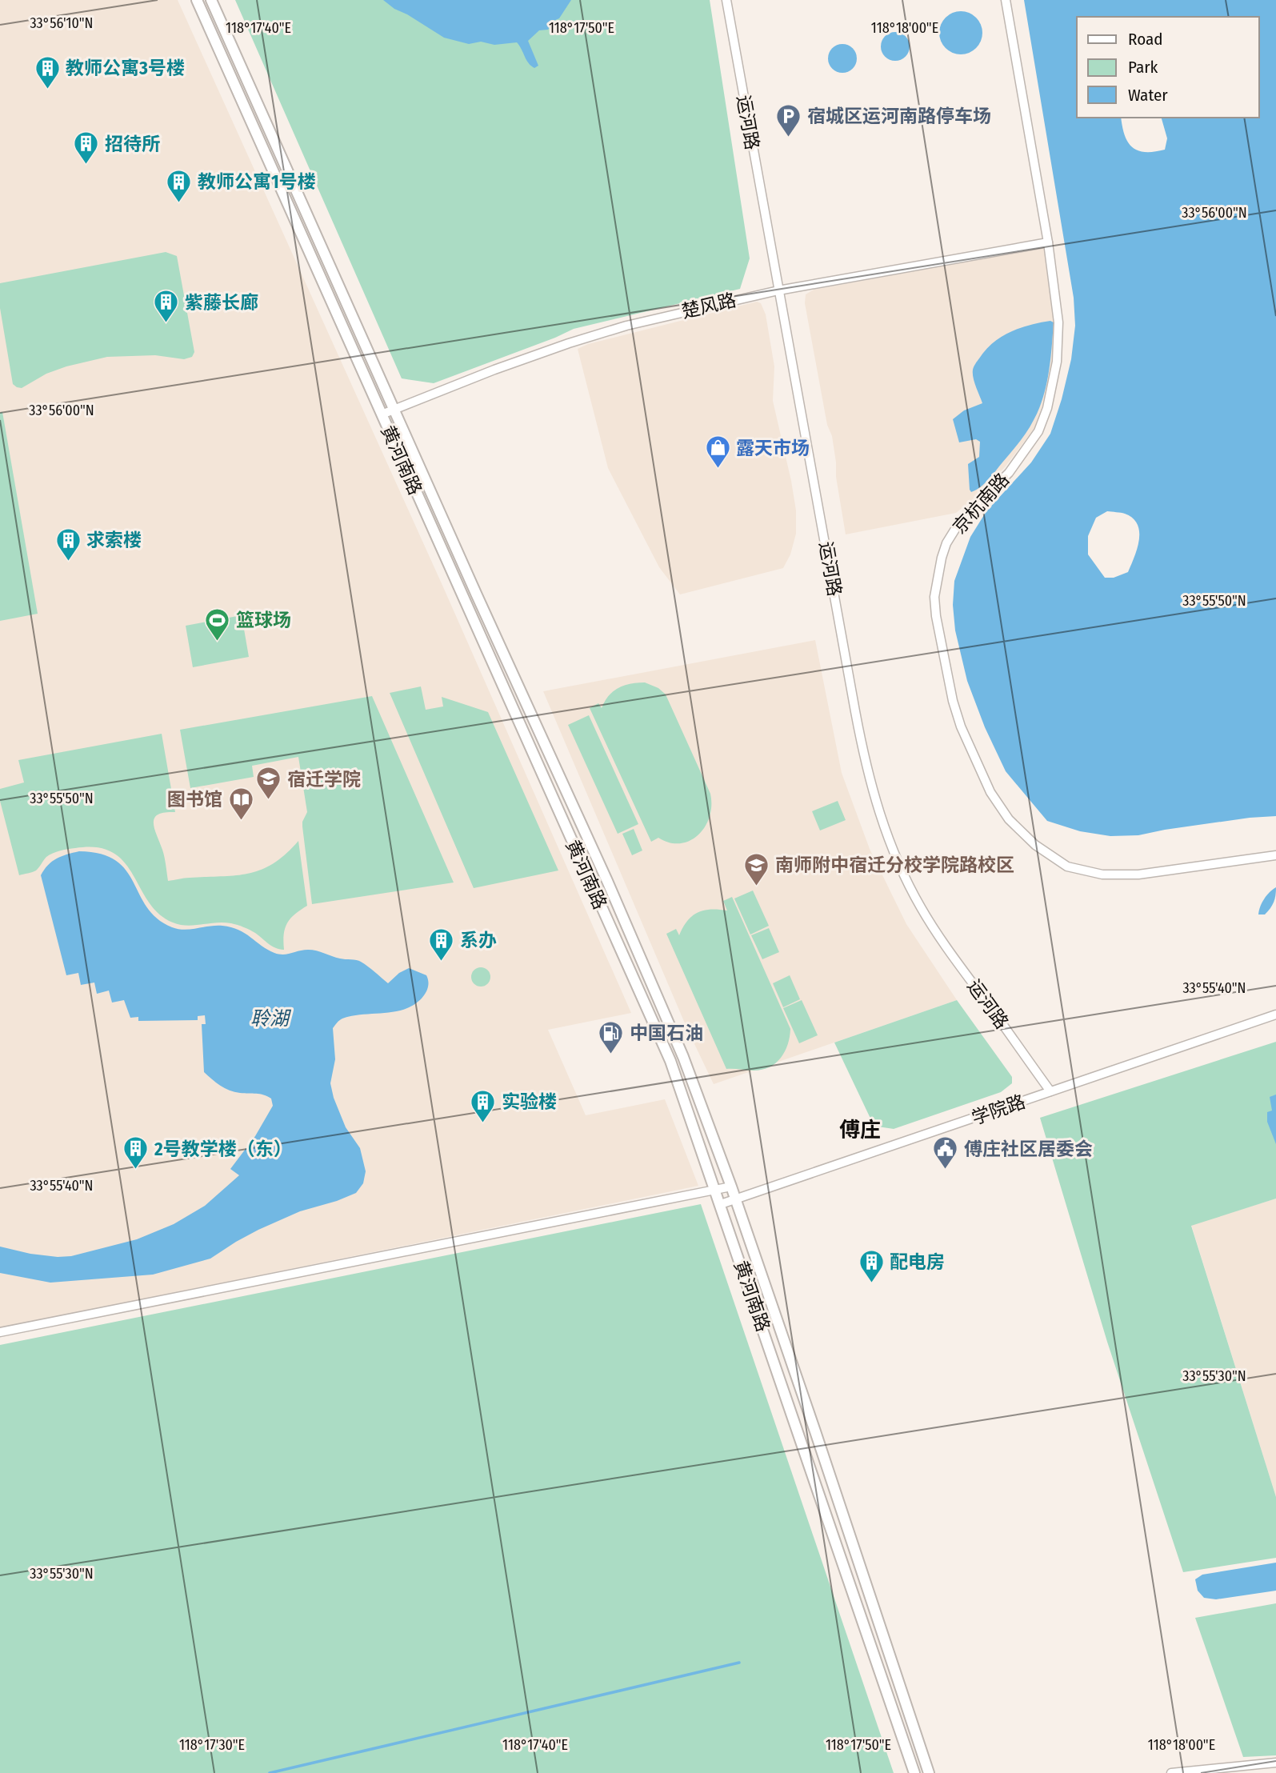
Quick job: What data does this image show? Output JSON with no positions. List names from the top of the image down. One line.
{"streets":{"main road":["黄河南路"],"street":["运河路","楚风路","京杭南路","学院路"]},"crossings":[["运河路","楚风路"],["运河路","学院路"],["楚风路","黄河南路"],["楚风路","京杭南路"],["黄河南路","学院路"]],"districts":["傅庄"],"water":["聆湖"],"places":{"building":["教师公寓3号楼","招待所","教师公寓1号楼","紫藤长廊","求索楼","系办","实验楼","2号教学楼（东）","配电房"],"parking":["宿城区运河南路停车场"],"shop":["露天市场"],"sports":["篮球场"],"school or university":["宿迁学院","南师附中宿迁分校学院路校区"],"library":["图书馆"],"fuel station":["中国石油"],"public building":["傅庄社区居委会"]},"legend":["Road","Park","Water"],"coordinates":["33°56'10\"N","118°17'40\"E","118°17'50\"E","118°18'00\"E","33°56'00\"N","33°55'50\"N","33°55'40\"N","33°55'30\"N","118°17'30\"E"]}
